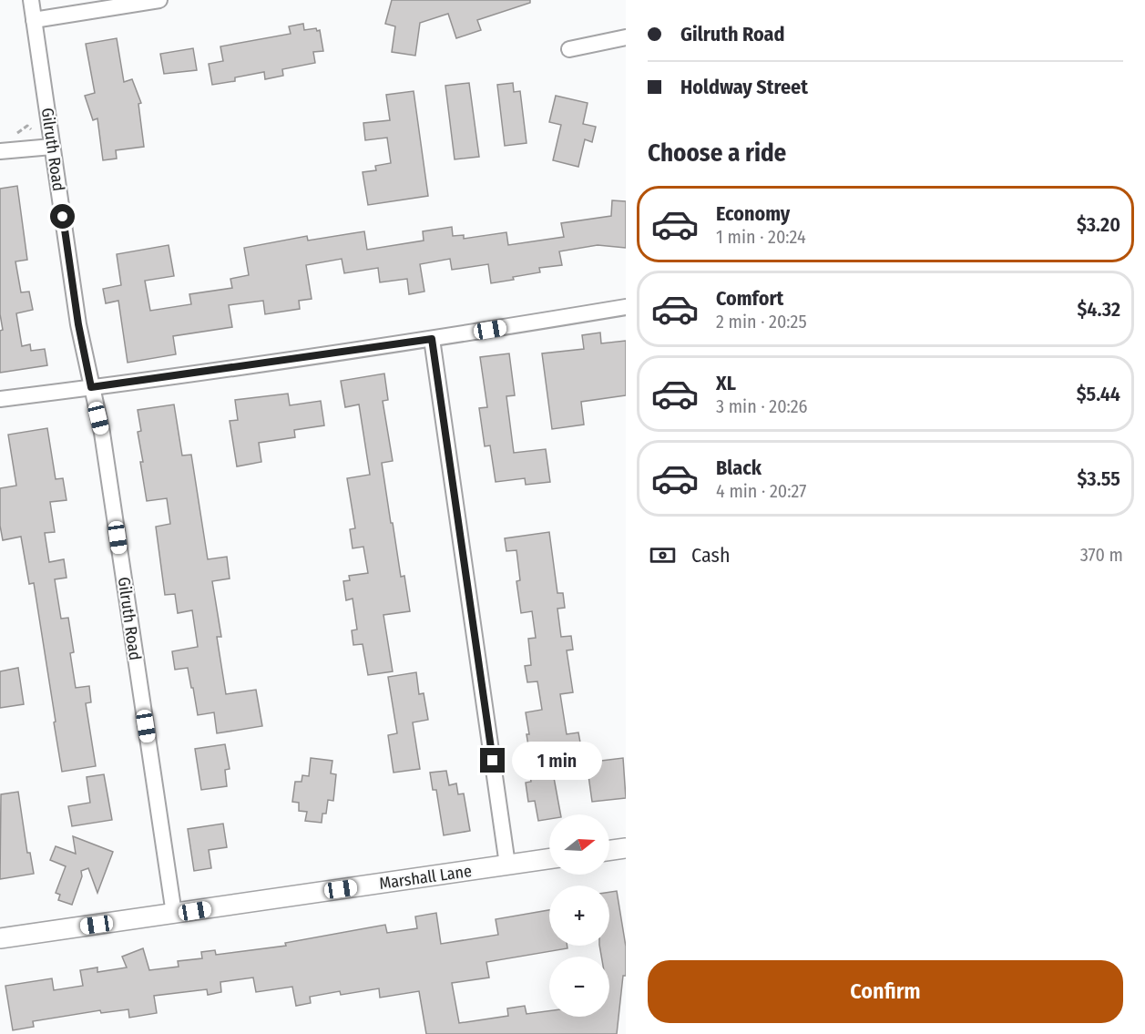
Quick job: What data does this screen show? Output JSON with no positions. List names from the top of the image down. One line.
{"streets":{"street":["Gilruth Road","Marshall Lane"]},"crossings":[["Gilruth Road","Marshall Lane"]],"north":"right","page":{"banner":["Gilruth Road","Holdway Street"],"heading":"Choose a ride","list":[{"name":"Economy","note":"1 min · 20:24","value":"$3.20"},{"name":"Comfort","note":"2 min · 20:25","value":"$4.32"},{"name":"XL","note":"3 min · 20:26","value":"$5.44"},{"name":"Black","note":"4 min · 20:27","value":"$3.55"}],"pay":["Cash","370 m"],"bubble":"1 min","map_buttons":["+","−"],"buttons":"Confirm"}}
